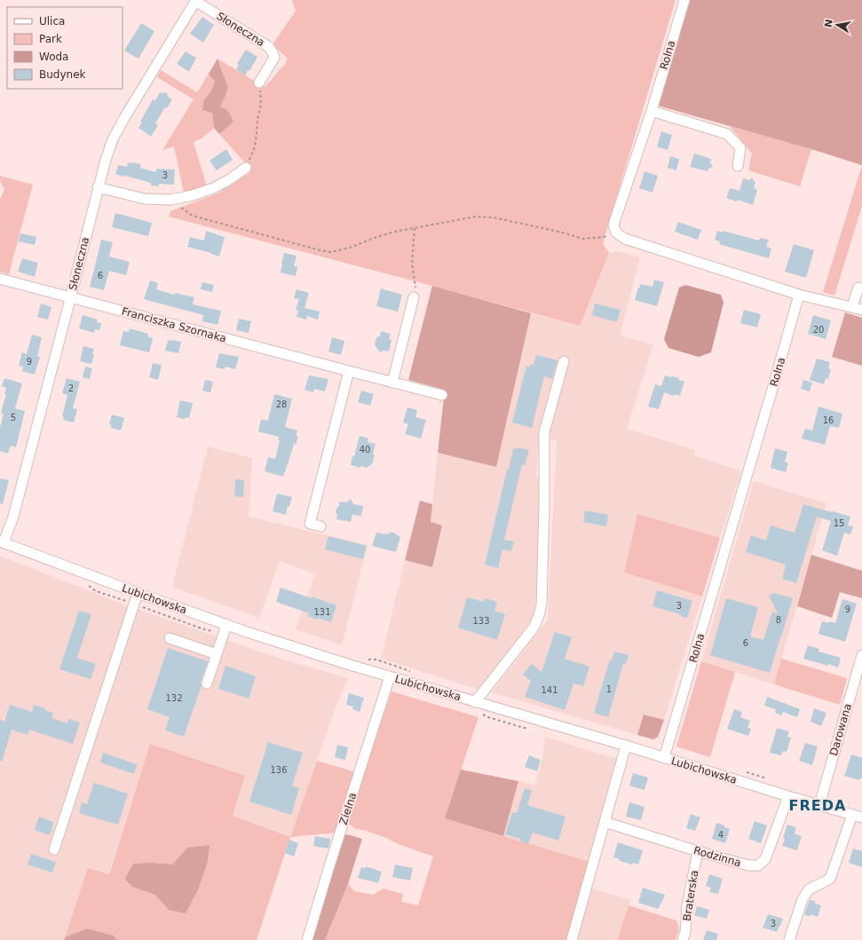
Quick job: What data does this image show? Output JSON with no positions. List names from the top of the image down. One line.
{"streets":{"street":["Słoneczna","Rolna","Franciszka Szornaka","Lubichowska","Darowana","Zielna","Rodzinna","Braterska"]},"crossings":[["Słoneczna","Franciszka Szornaka"],["Słoneczna","Lubichowska"],["Rolna","Lubichowska"],["Lubichowska","Darowana"],["Lubichowska","Zielna"],["Lubichowska","Rodzinna"],["Rodzinna","Braterska"]],"districts":["FREDA"],"house_numbers":["3","6","20","9","2","28","5","16","40","15","3","9","131","8","133","6","1","141","132","136","4","3"],"legend":["Ulica","Park","Woda","Budynek"],"north":"left"}
